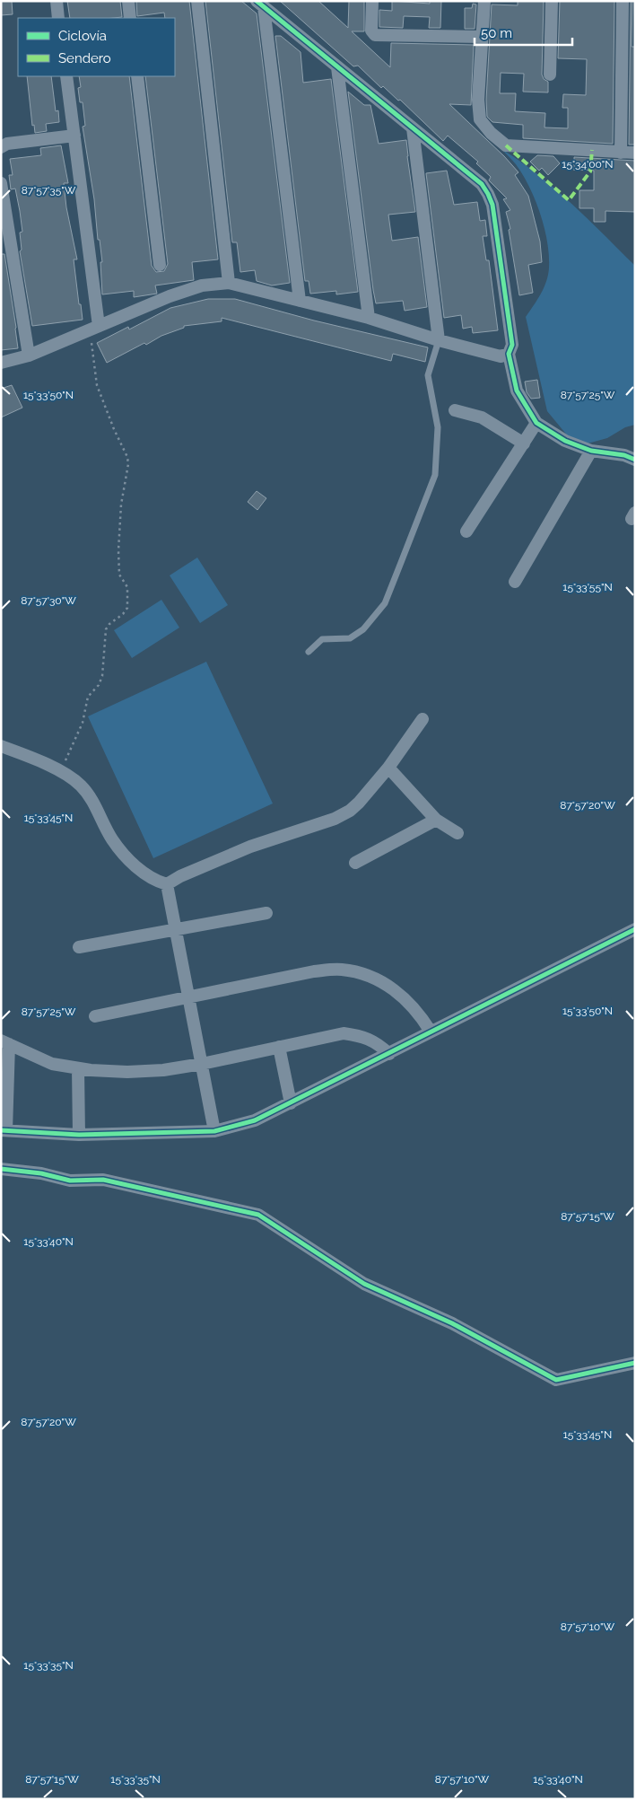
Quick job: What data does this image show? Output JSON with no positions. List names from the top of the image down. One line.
{"legend":["Ciclovía","Sendero"],"scale_bar":"50 m","coordinates":["15°34'00\"N","87°57'35\"W","15°33'50\"N","87°57'25\"W","15°33'55\"N","87°57'30\"W","87°57'20\"W","15°33'45\"N","87°57'15\"W","15°33'40\"N","87°57'10\"W","15°33'35\"N"]}
